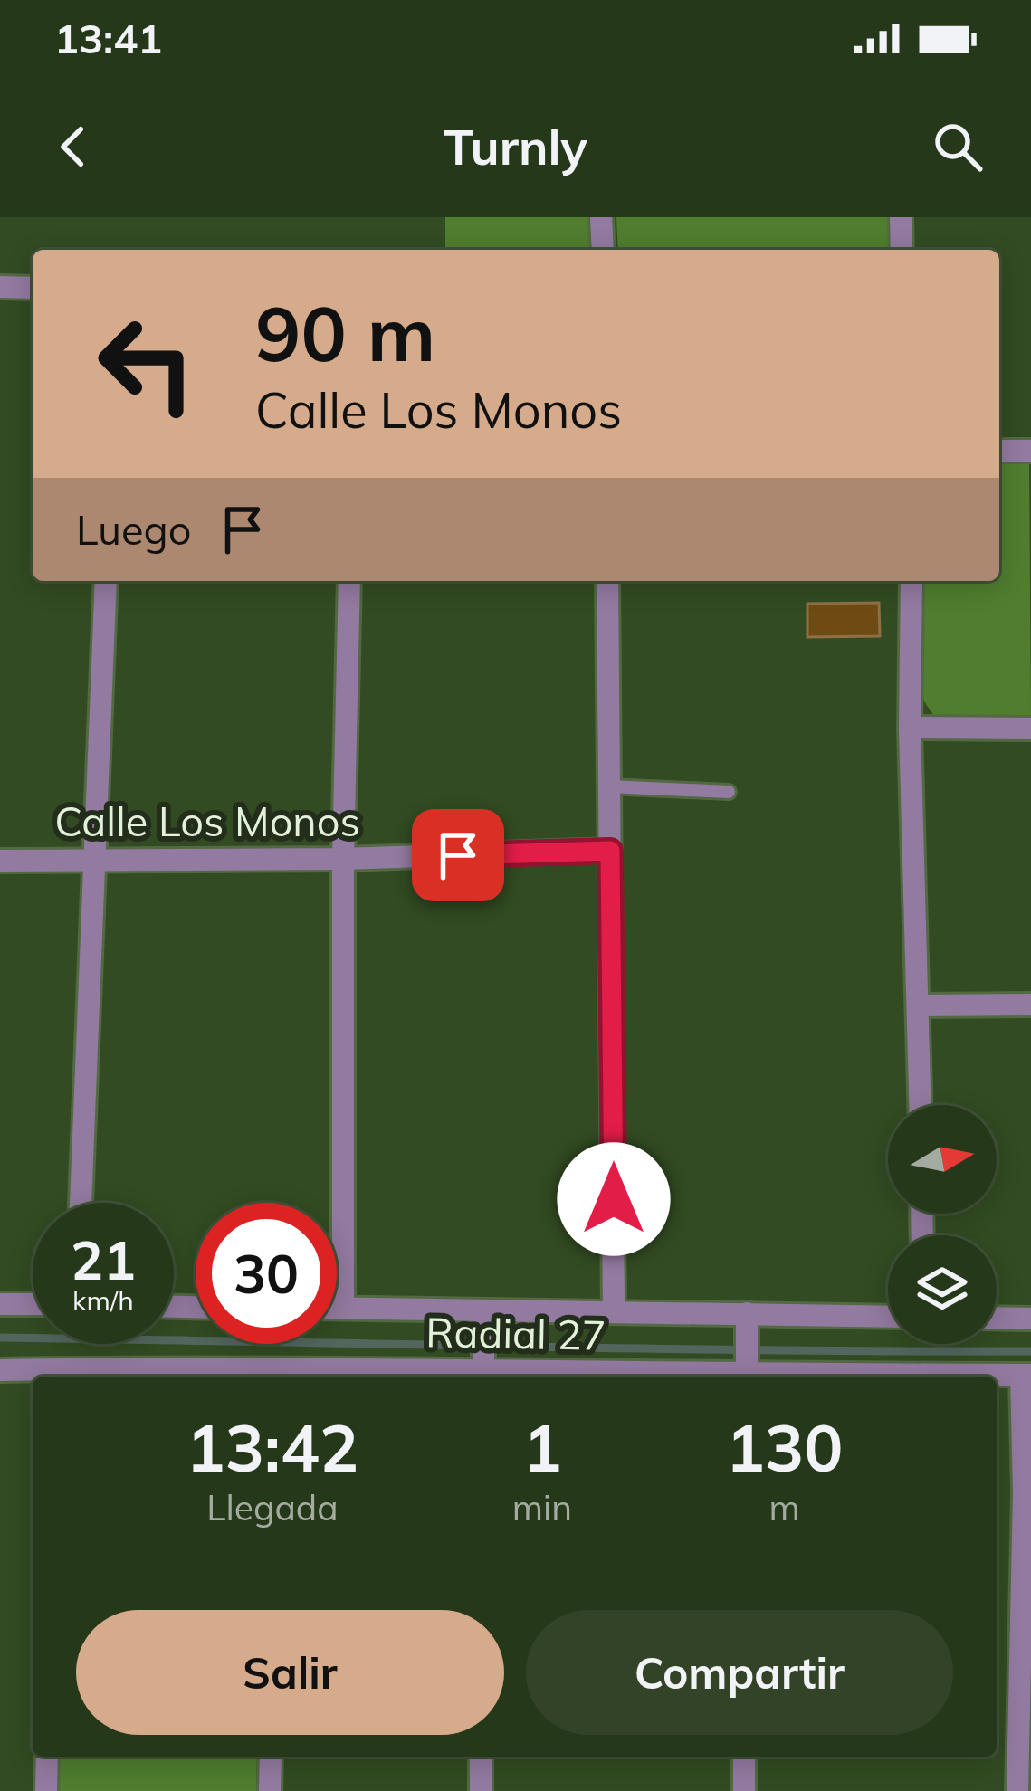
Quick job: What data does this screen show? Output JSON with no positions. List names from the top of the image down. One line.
{"streets":{"street":["Calle Los Monos","Radial 27"]},"north":"right","page":{"status":"13:41","header":"Turnly","turn":["90 m","Calle Los Monos"],"then":"Luego","speed":"21 km/h","limit":"30","eta":["13:42","Llegada","1","min","130","m"],"buttons":["Salir","Compartir"]}}
